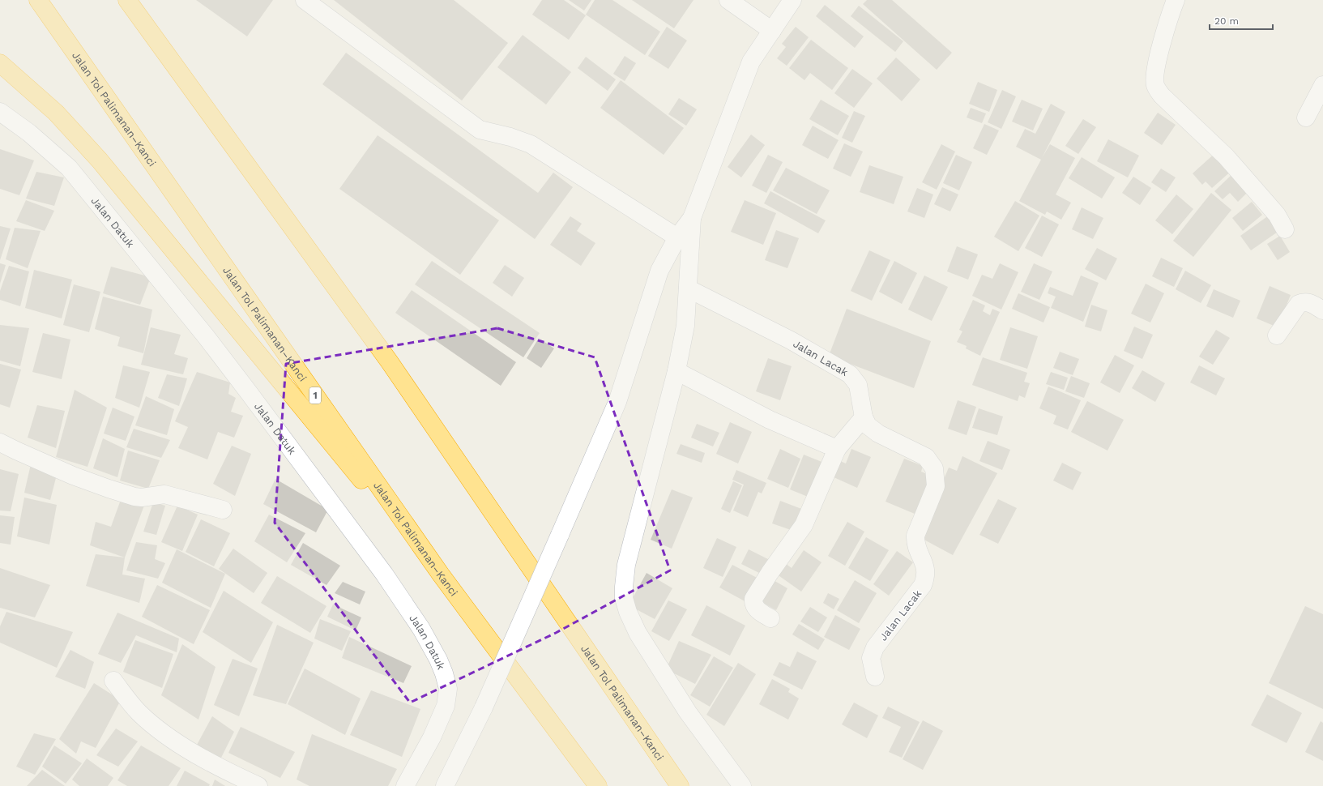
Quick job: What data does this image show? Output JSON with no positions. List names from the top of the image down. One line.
{"streets":{"highway":["Jalan Tol Palimanan–Kanci","1"],"street":["Jalan Datuk","Jalan Lacak"]},"scale_bar":"20 m"}
